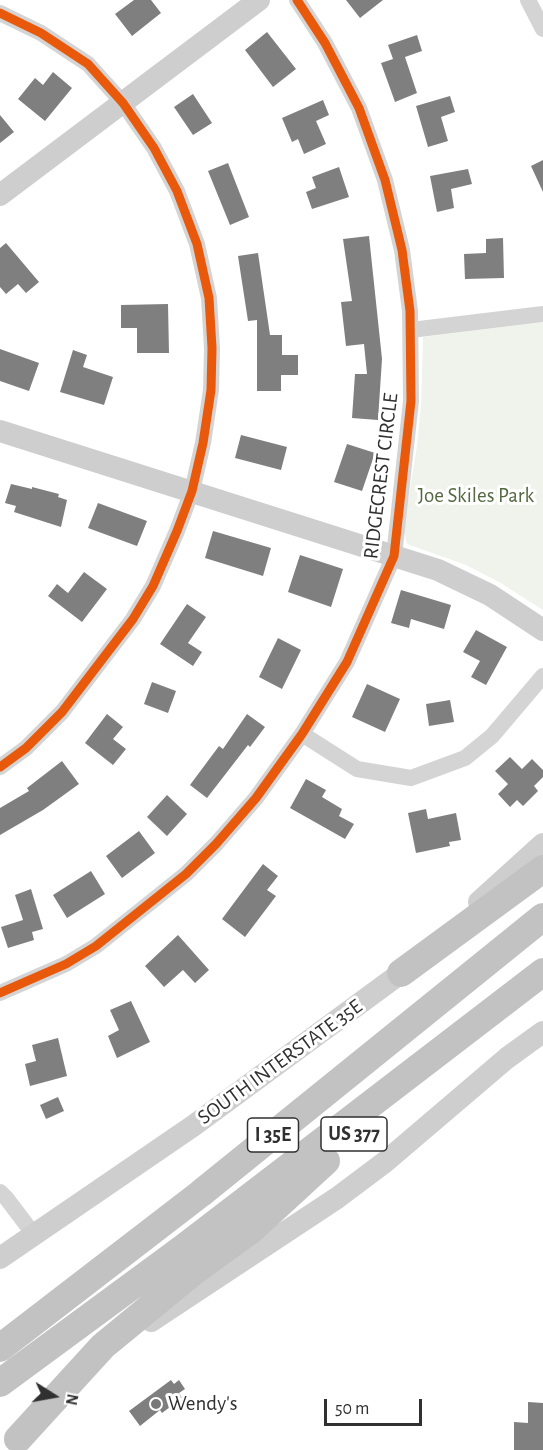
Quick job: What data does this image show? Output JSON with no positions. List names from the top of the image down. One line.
{"streets":{"highway":["US 377","I 35E"],"main road":["SOUTH INTERSTATE 35E"],"street":["RIDGECREST CIRCLE"]},"crossings":[["US 377","I 35E"]],"parks":["Joe Skiles Park"],"places":["Wendy's"],"scale_bar":"50 m","north":"right"}
